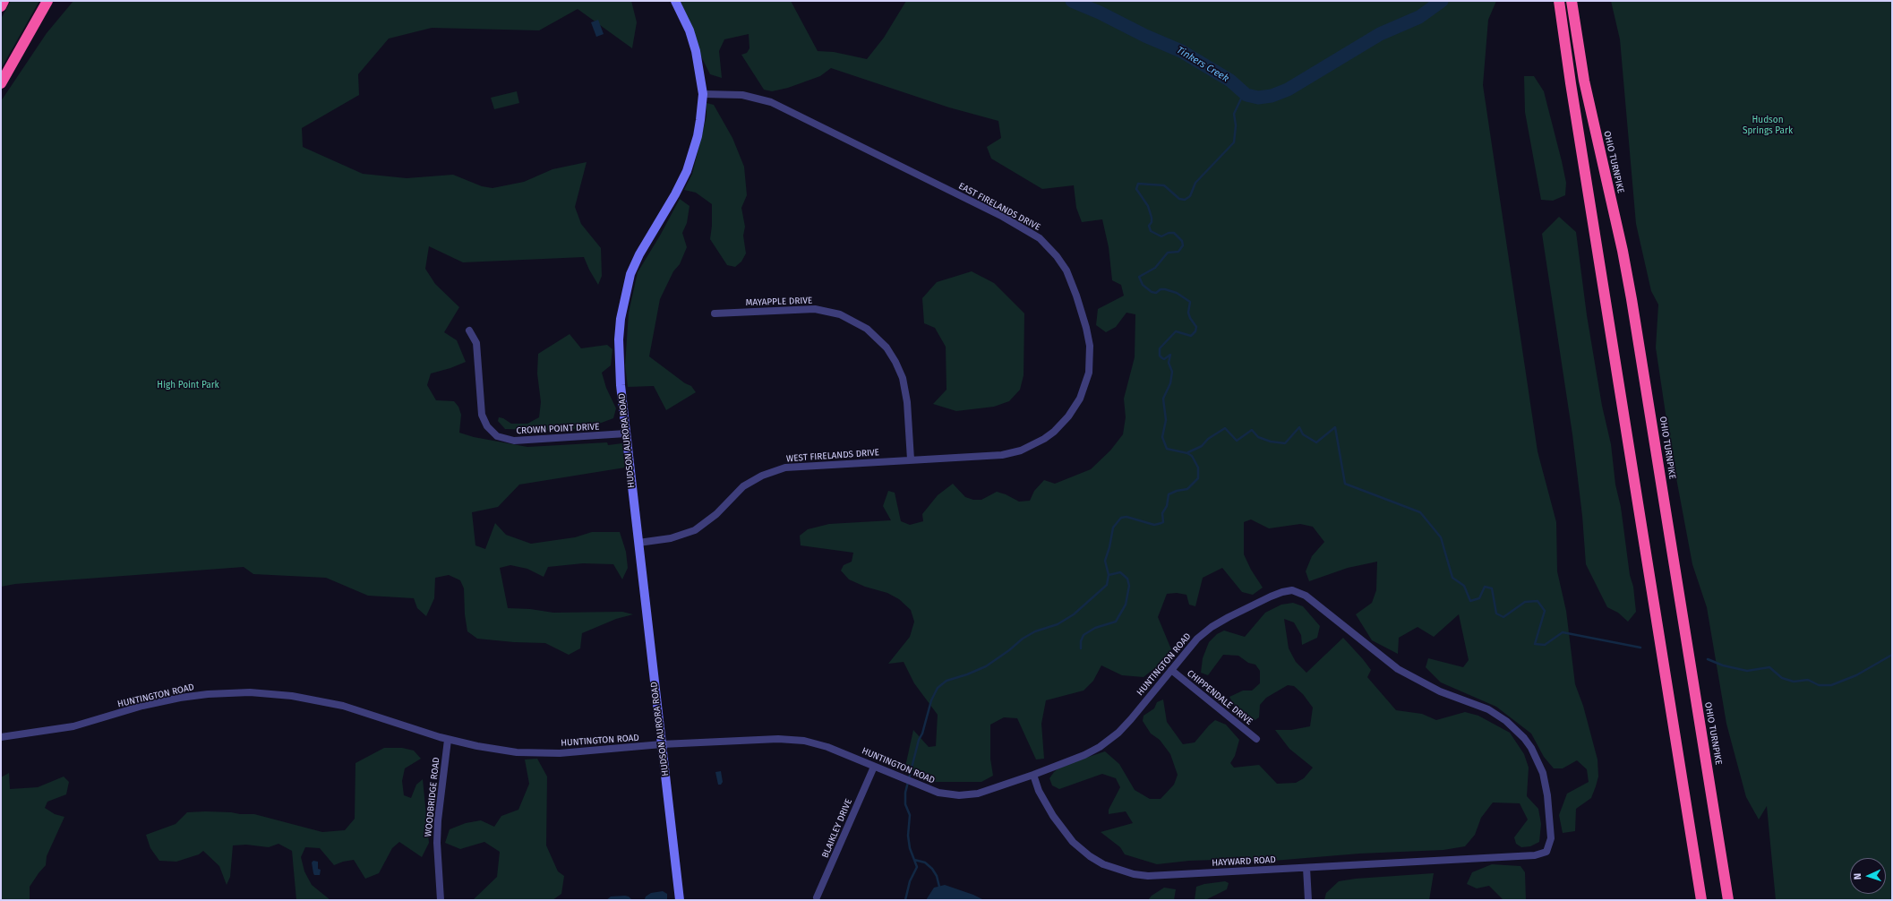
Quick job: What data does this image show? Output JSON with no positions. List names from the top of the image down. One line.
{"streets":{"highway":["OHIO TURNPIKE"],"street":["EAST FIRELANDS DRIVE","MAYAPPLE DRIVE","CROWN POINT DRIVE","HUDSON AURORA ROAD","WEST FIRELANDS DRIVE","HUNTINGTON ROAD","CHIPPENDALE DRIVE","WOODBRIDGE ROAD","BLAIKLEY DRIVE","HAYWARD ROAD"]},"crossings":[["EAST FIRELANDS DRIVE","HUDSON AURORA ROAD"],["EAST FIRELANDS DRIVE","WEST FIRELANDS DRIVE"],["MAYAPPLE DRIVE","WEST FIRELANDS DRIVE"],["CROWN POINT DRIVE","HUDSON AURORA ROAD"],["HUDSON AURORA ROAD","WEST FIRELANDS DRIVE"],["HUDSON AURORA ROAD","HUNTINGTON ROAD"],["HUNTINGTON ROAD","CHIPPENDALE DRIVE"],["HUNTINGTON ROAD","WOODBRIDGE ROAD"],["HUNTINGTON ROAD","BLAIKLEY DRIVE"],["HUNTINGTON ROAD","HAYWARD ROAD"]],"water":["Tinkers Creek"],"parks":["Hudson Springs Park","High Point Park"],"north":"left"}
